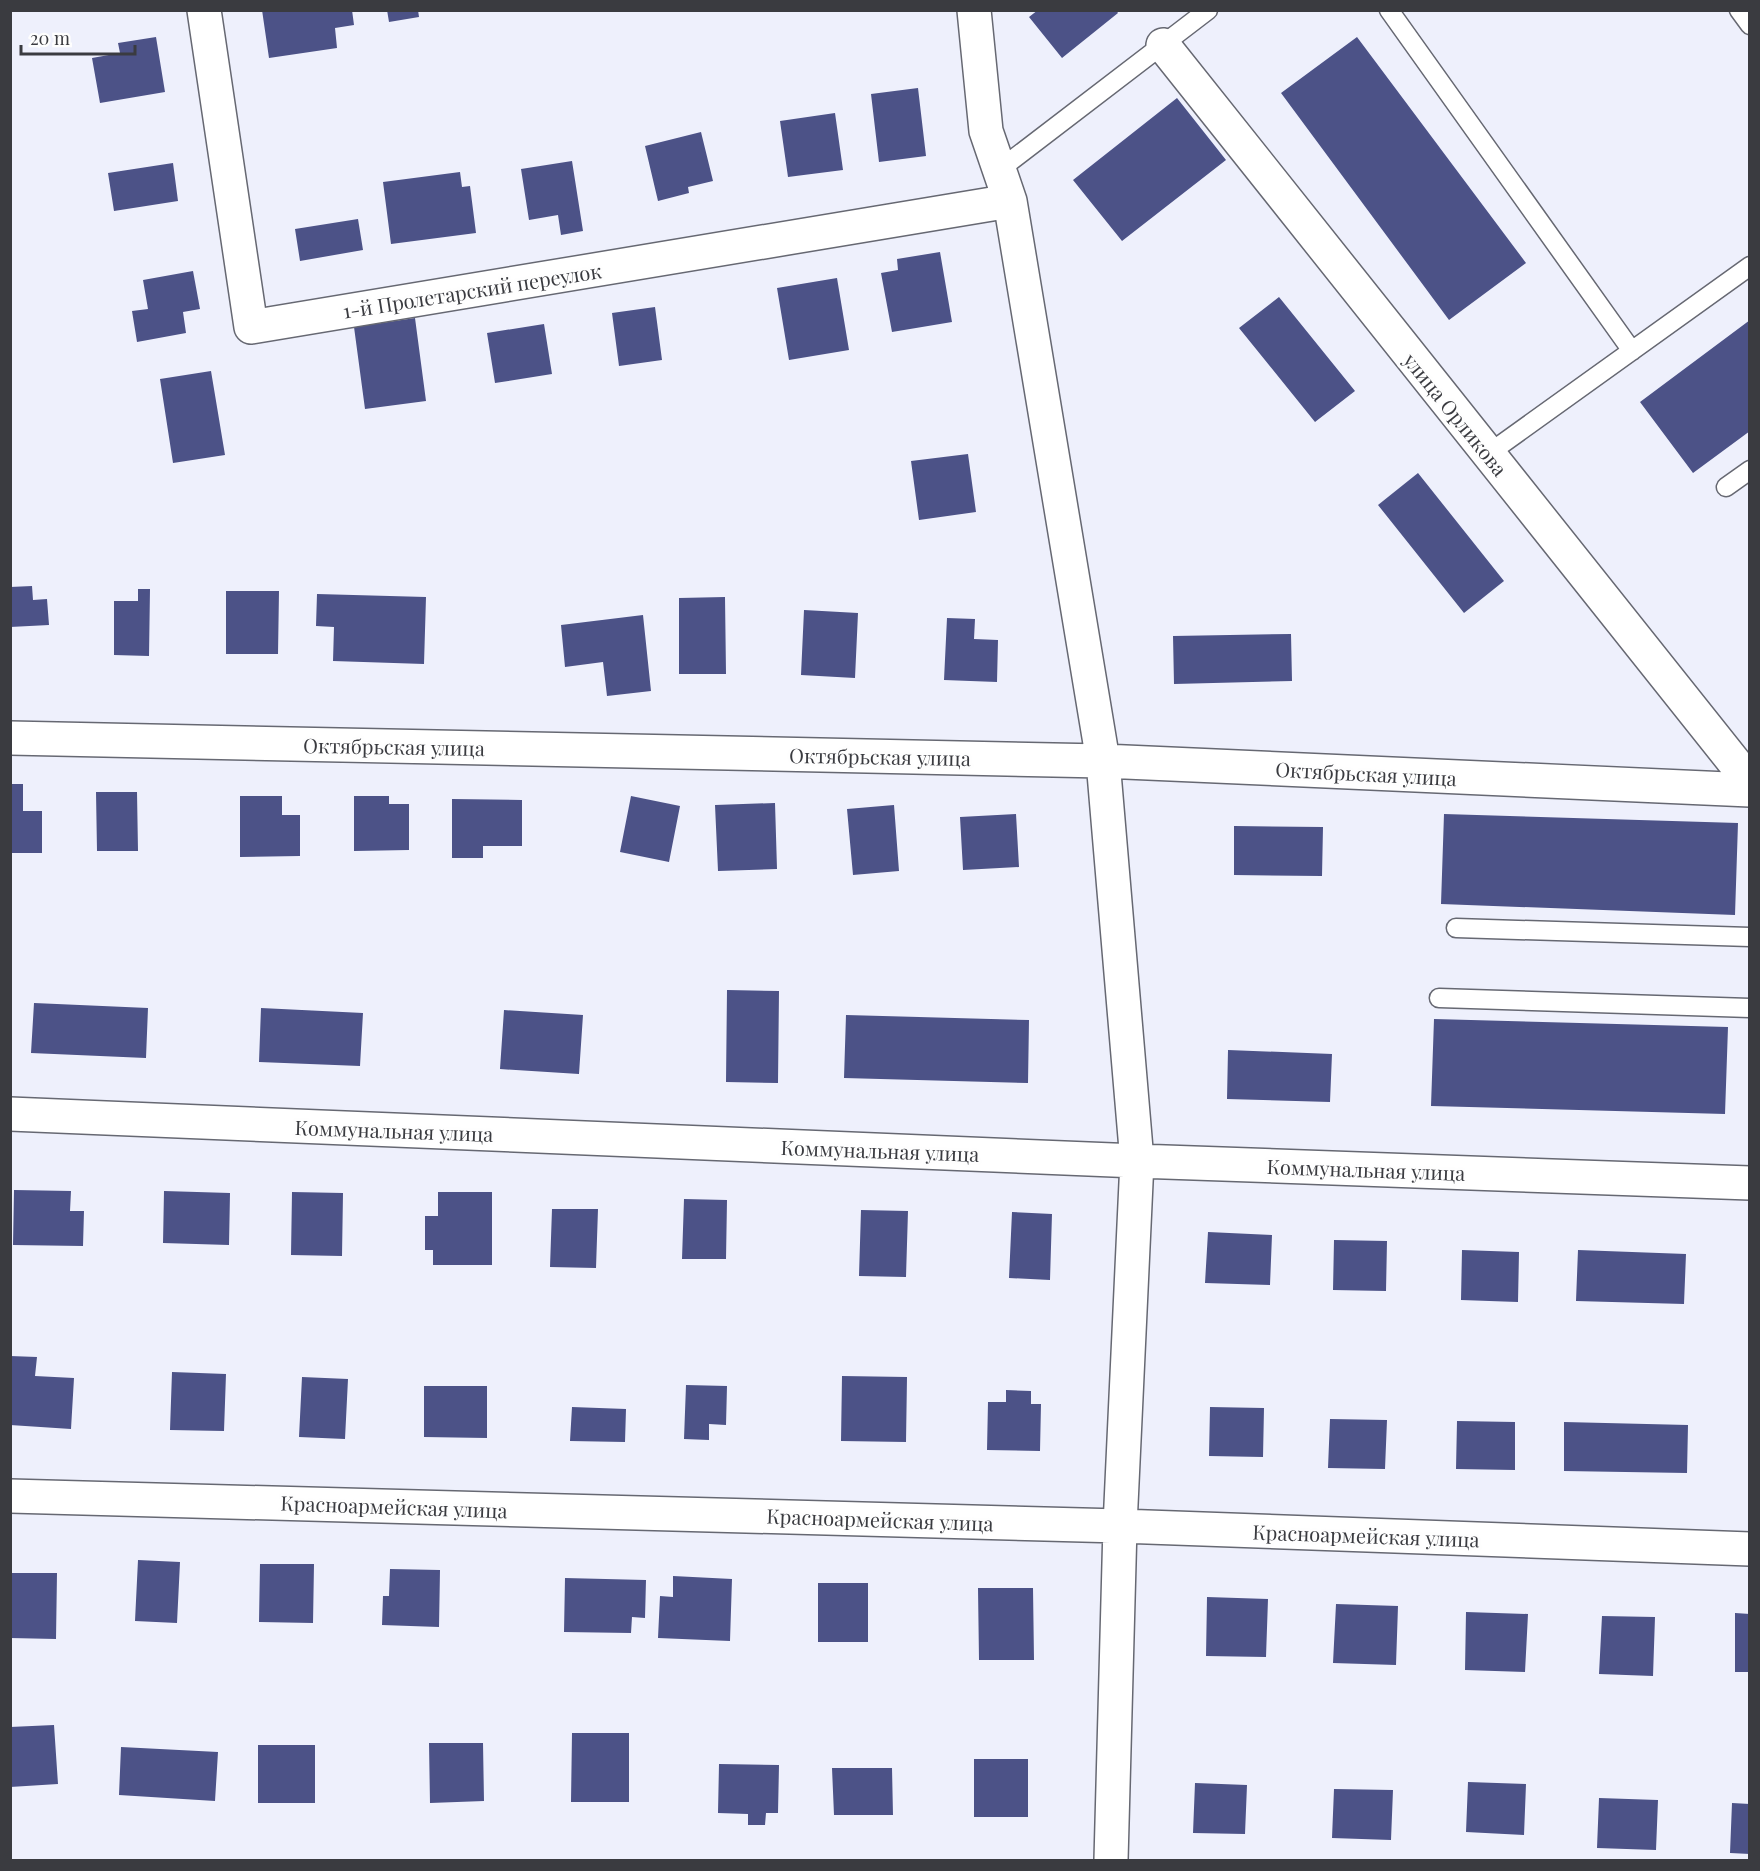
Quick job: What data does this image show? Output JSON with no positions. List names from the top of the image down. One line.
{"streets":{"street":["1-й Пролетарский переулок","улица Орликова","Октябрьская улица","Коммунальная улица","Красноармейская улица"]},"scale_bar":"20 m"}
